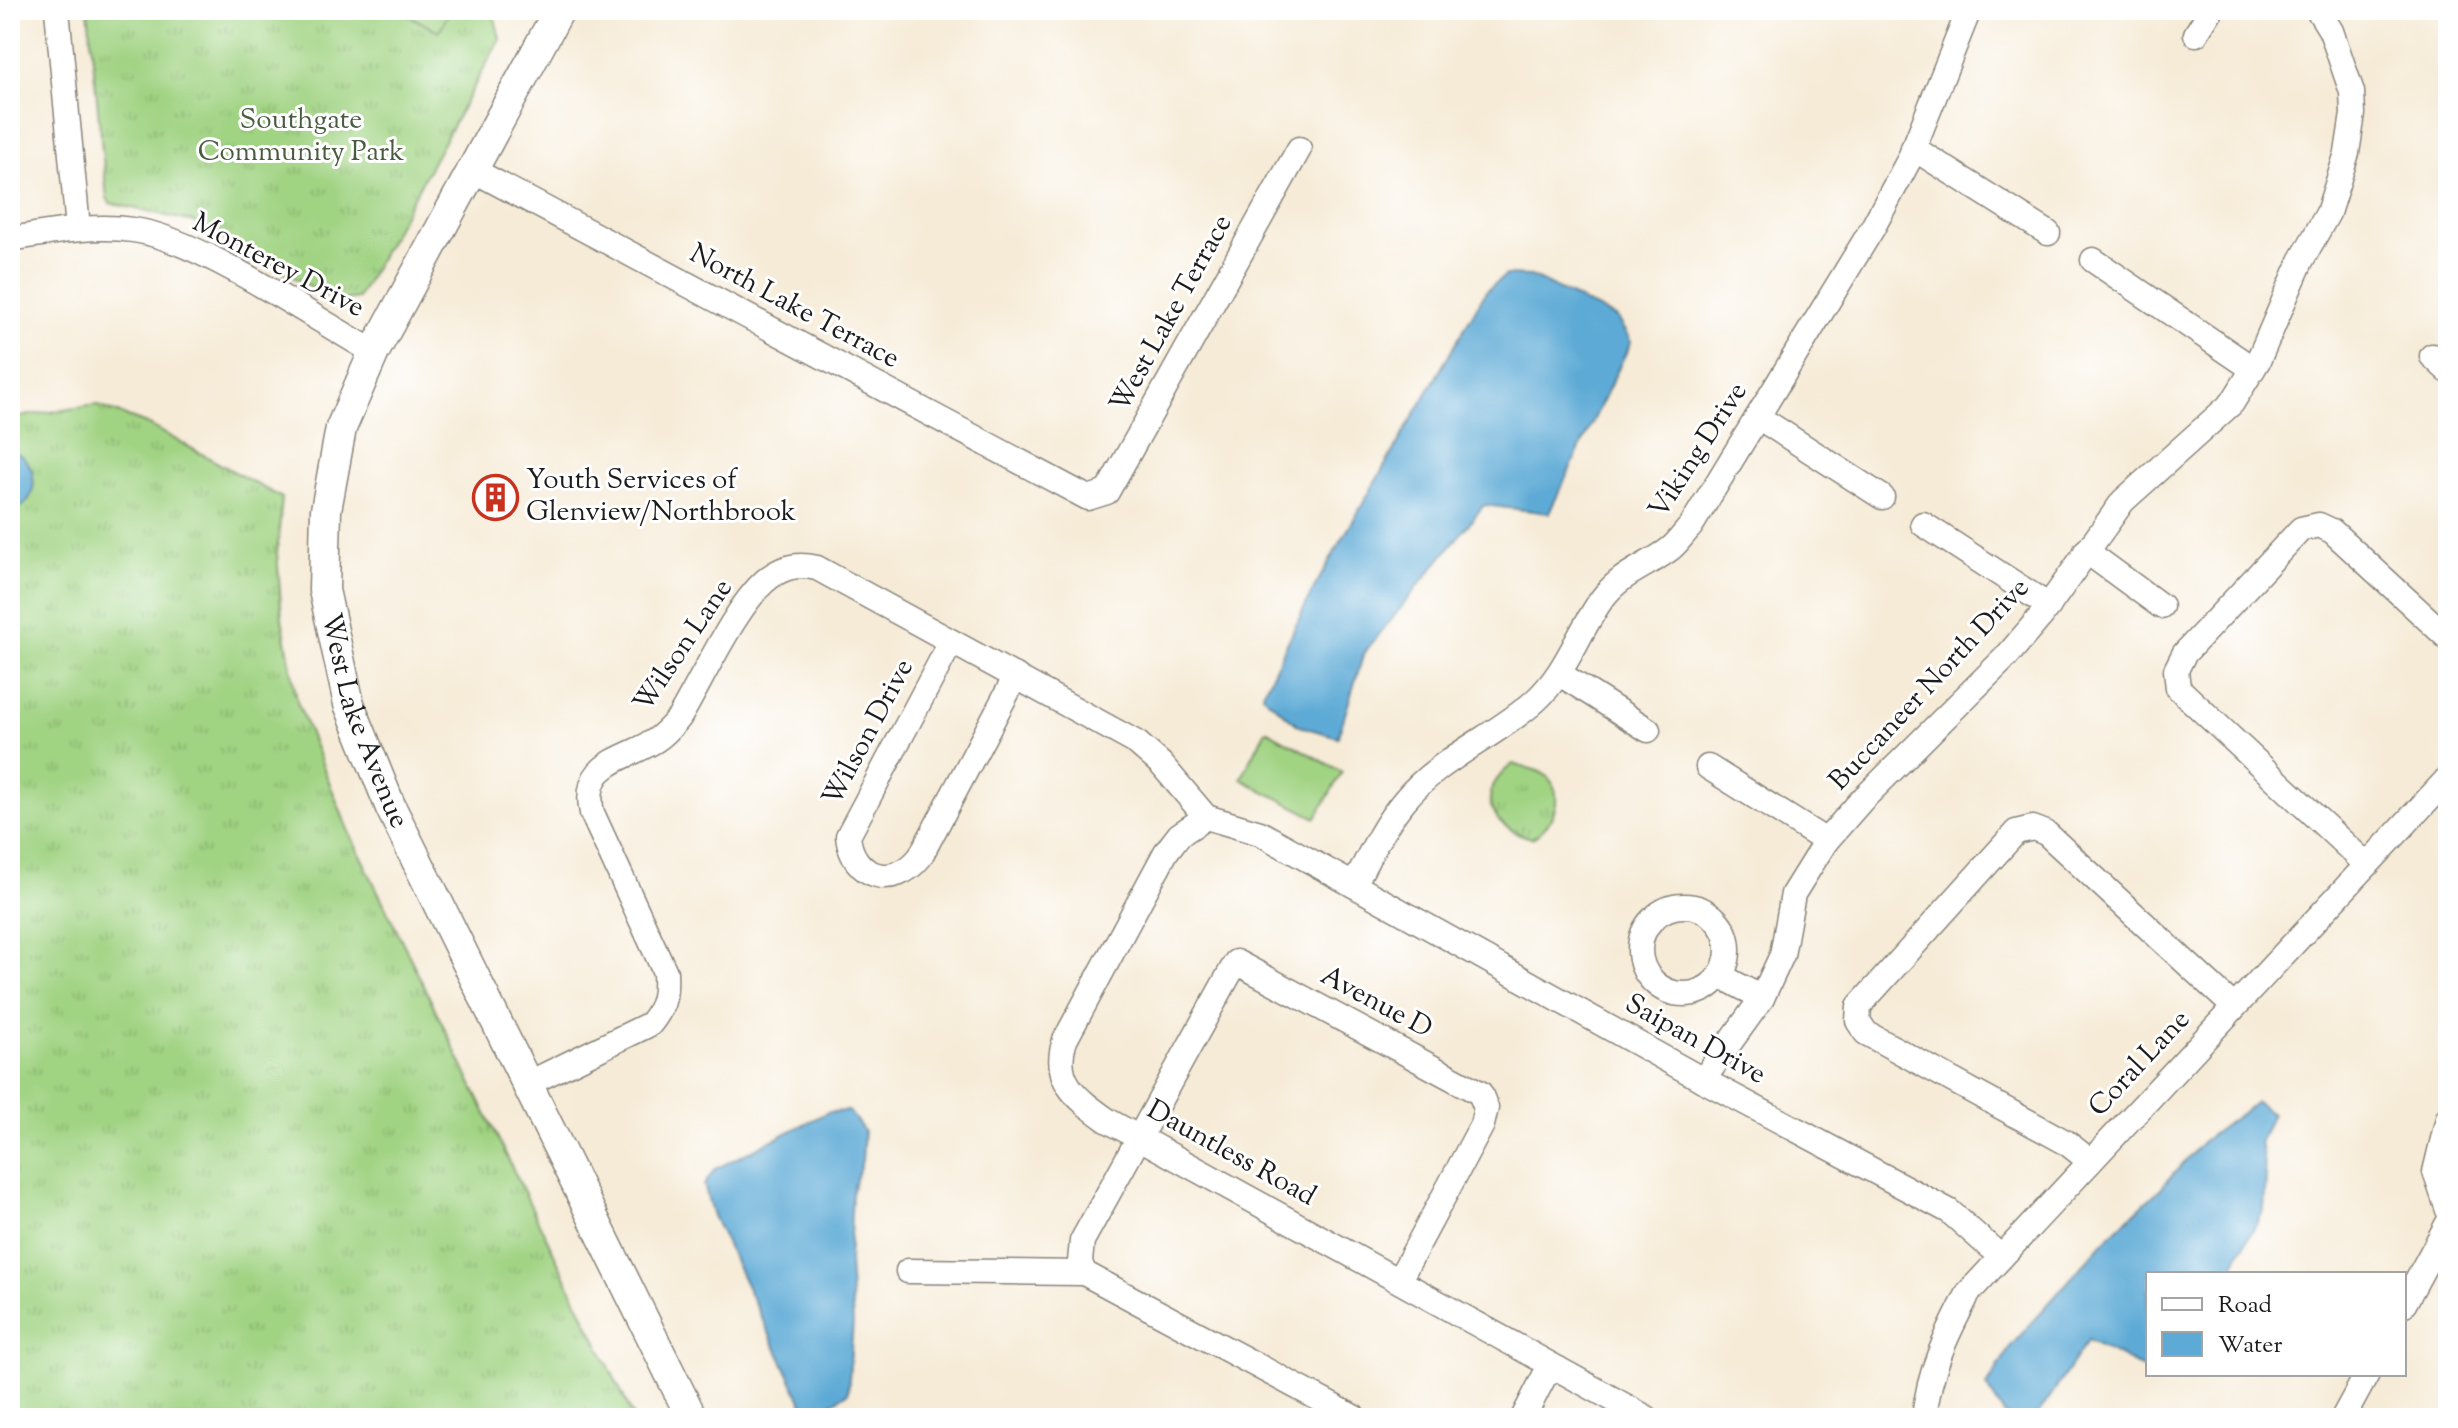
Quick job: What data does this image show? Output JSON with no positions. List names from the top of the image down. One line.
{"streets":{"street":["Monterey Drive","North Lake Terrace","West Lake Terrace","Viking Drive","Wilson Lane","Buccaneer North Drive","West Lake Avenue","Wilson Drive","Avenue D","Saipan Drive","Coral Lane","Dauntless Road"]},"crossings":[["Monterey Drive","West Lake Avenue"],["North Lake Terrace","West Lake Terrace"],["North Lake Terrace","West Lake Avenue"],["Viking Drive","Saipan Drive"],["Wilson Lane","West Lake Avenue"],["Wilson Lane","Wilson Drive"],["Wilson Lane","Saipan Drive"],["Wilson Lane","Dauntless Road"],["Buccaneer North Drive","Saipan Drive"],["Avenue D","Dauntless Road"],["Saipan Drive","Coral Lane"],["Saipan Drive","Dauntless Road"]],"parks":["Southgate Community Park"],"places":{"building":["Youth Services of Glenview/Northbrook"]},"legend":["Road","Water"]}
